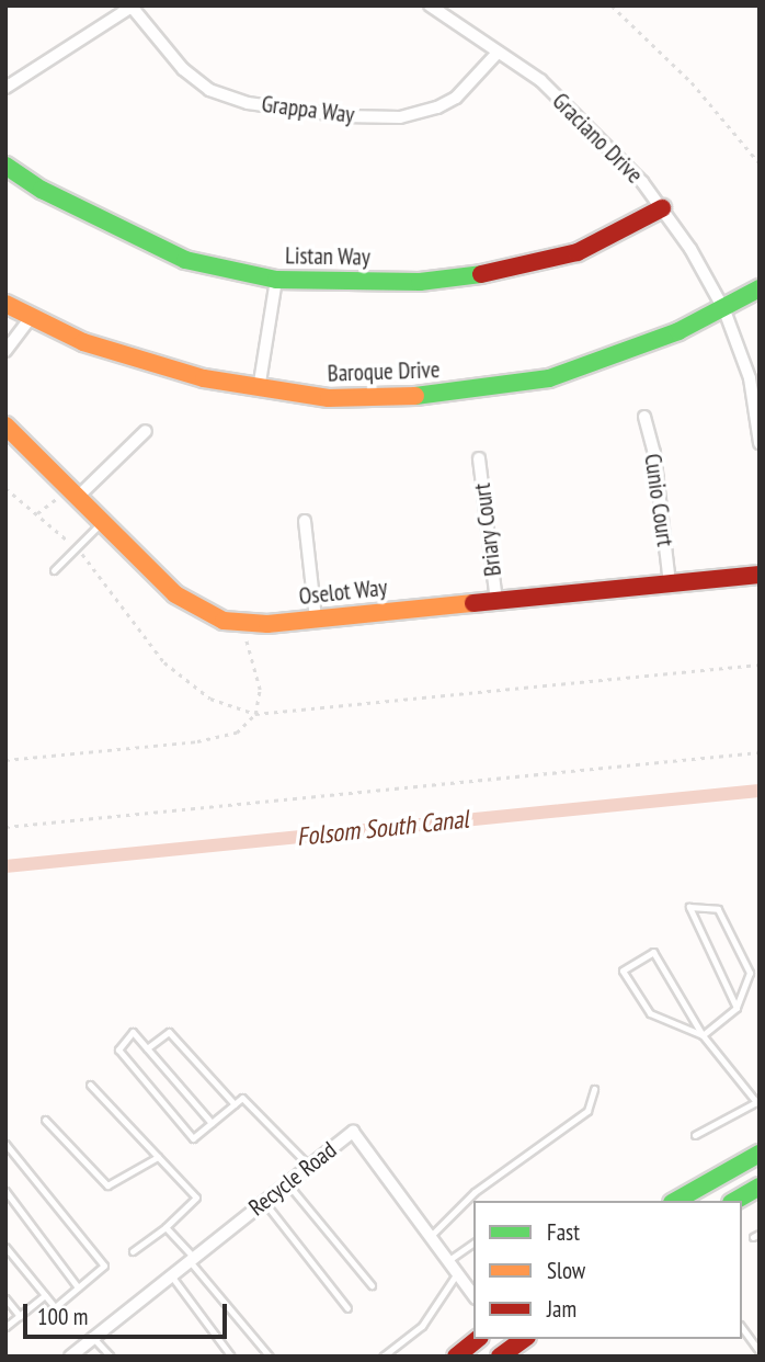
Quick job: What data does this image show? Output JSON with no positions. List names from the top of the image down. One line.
{"streets":{"street":["Grappa Way","Graciano Drive","Listan Way","Baroque Drive","Cunio Court","Briary Court","Oselot Way","Recycle Road"]},"crossings":[["Grappa Way","Graciano Drive"],["Graciano Drive","Listan Way"],["Graciano Drive","Baroque Drive"],["Cunio Court","Oselot Way"],["Briary Court","Oselot Way"]],"water":["Folsom South Canal"],"legend":["Fast","Slow","Jam"],"scale_bar":"100 m"}
